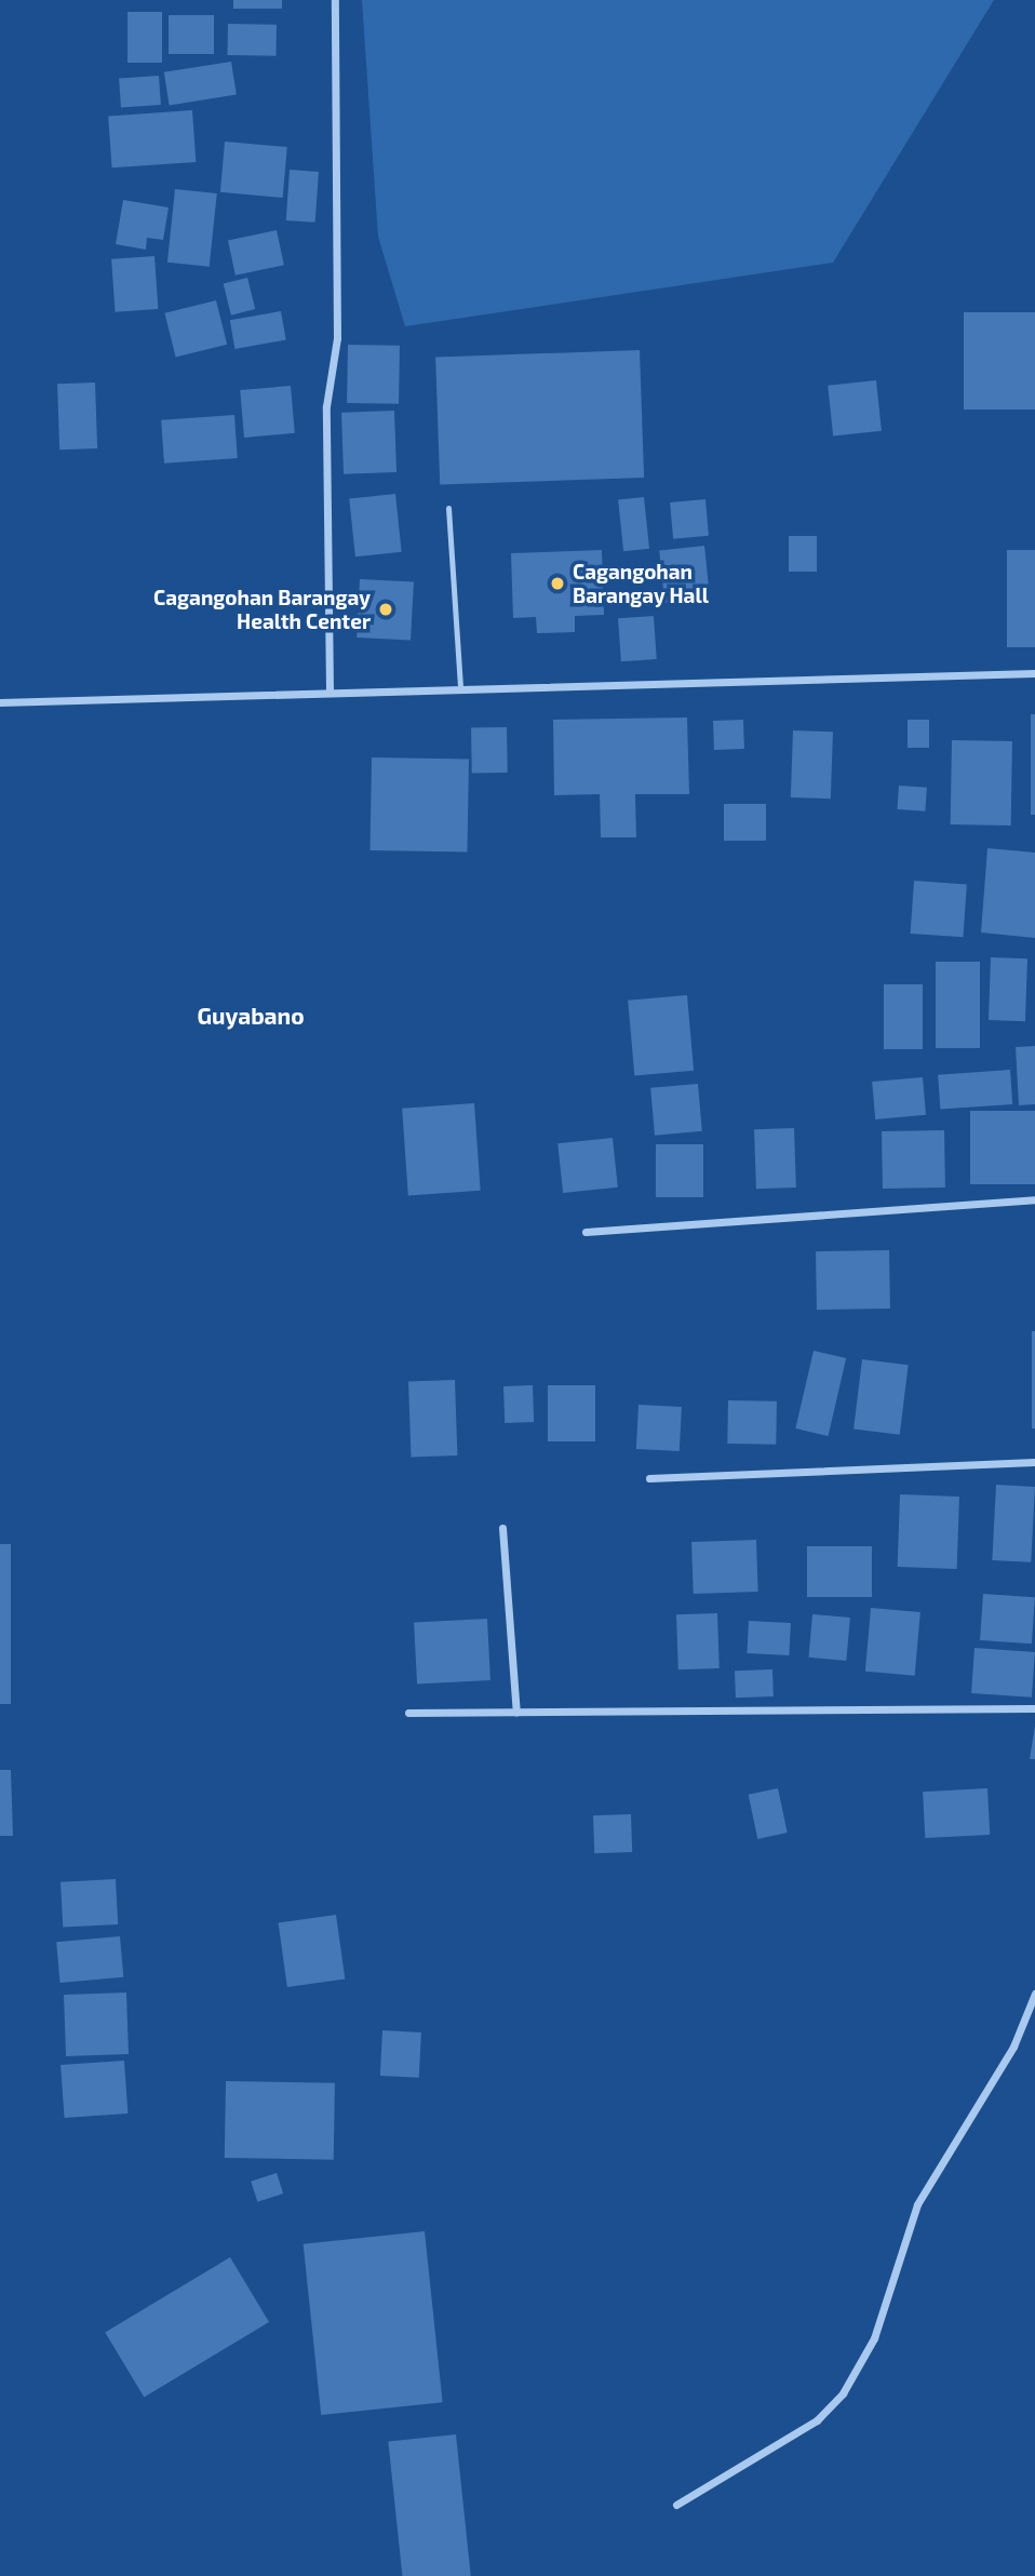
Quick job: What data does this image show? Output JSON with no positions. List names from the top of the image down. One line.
{"districts":["Guyabano"],"places":["Cagangohan Barangay Hall","Cagangohan Barangay Health Center"]}
